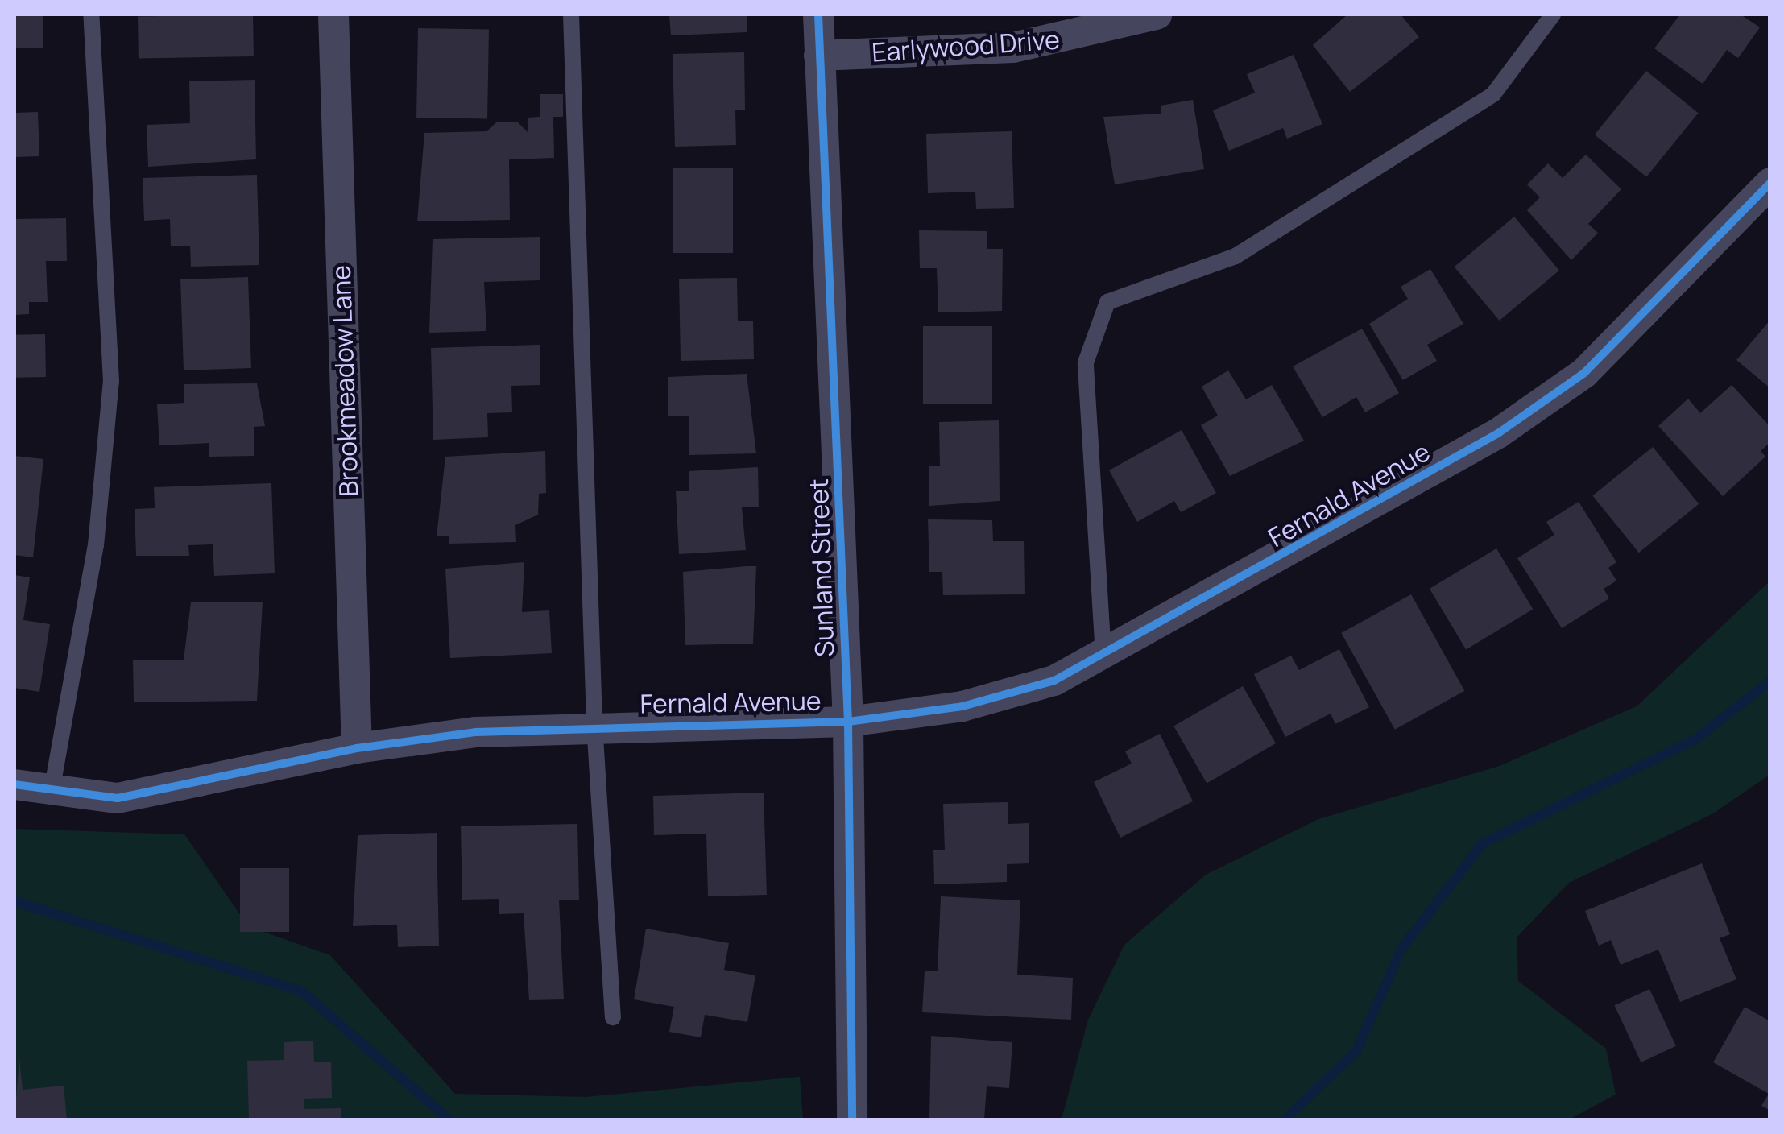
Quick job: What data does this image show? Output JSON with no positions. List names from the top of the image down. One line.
{"streets":{"street":["Earlywood Drive","Brookmeadow Lane","Fernald Avenue","Sunland Street"]},"crossings":[["Earlywood Drive","Sunland Street"],["Brookmeadow Lane","Fernald Avenue"],["Fernald Avenue","Sunland Street"]]}
